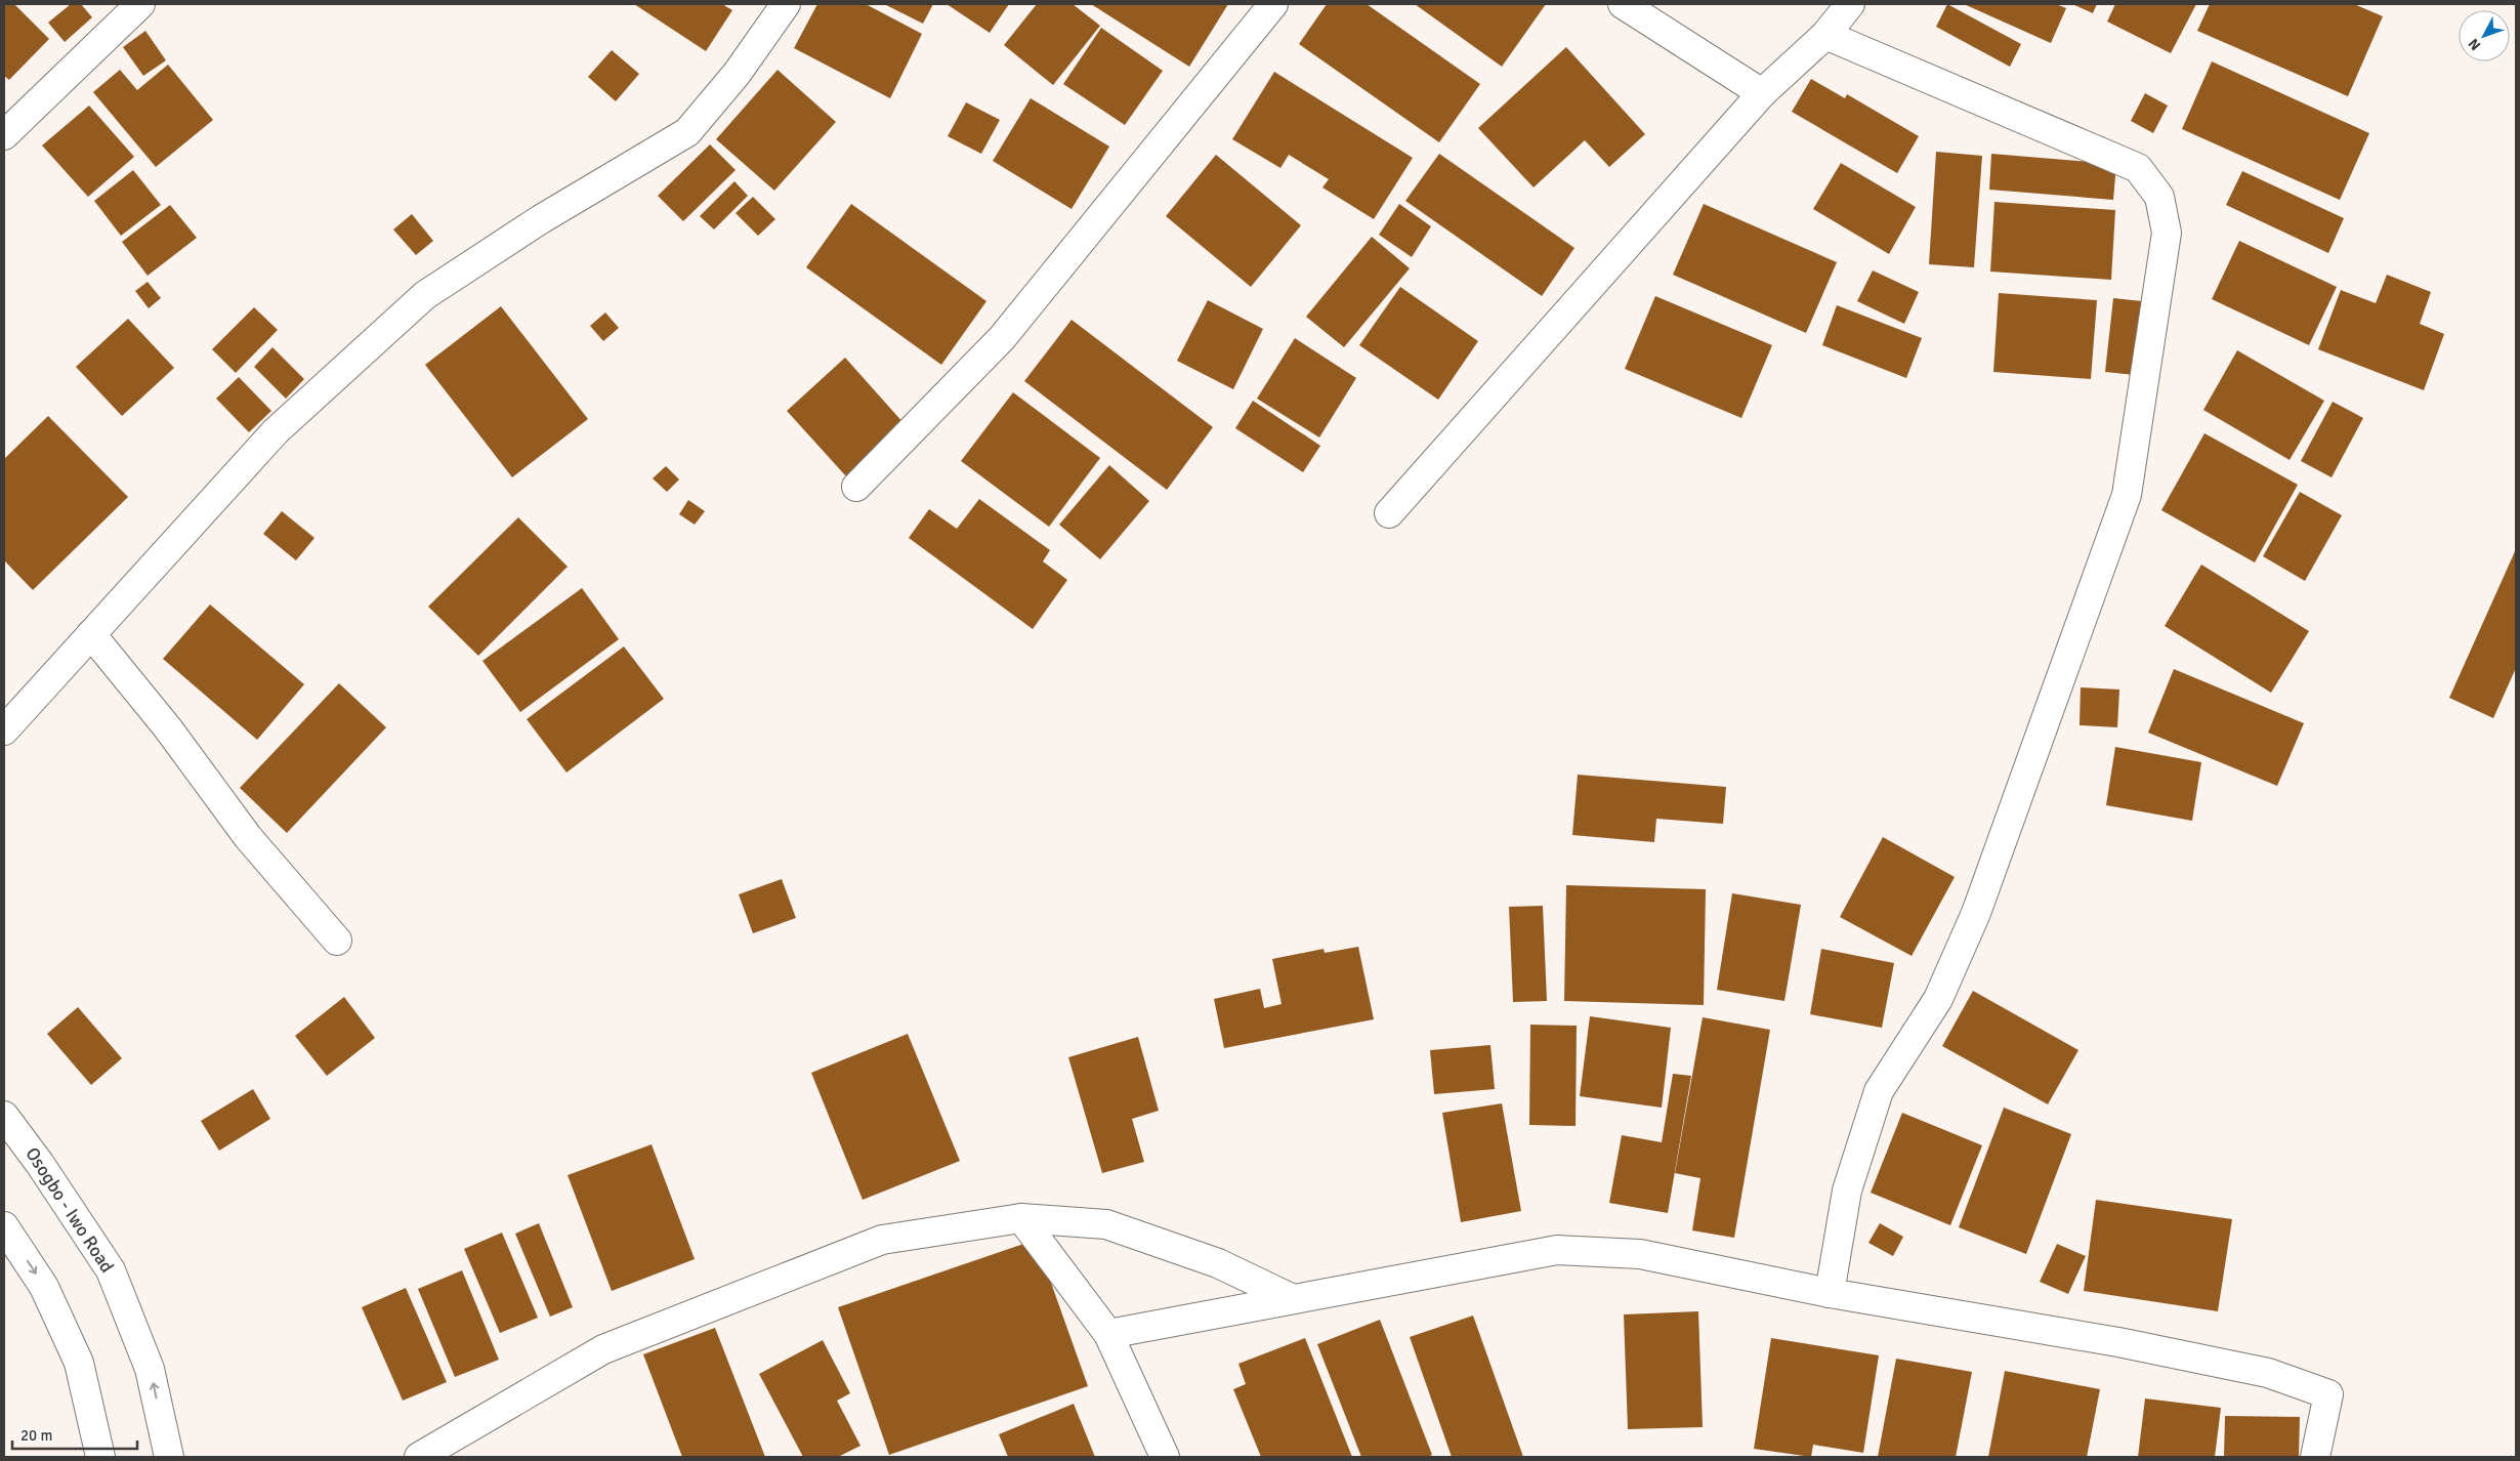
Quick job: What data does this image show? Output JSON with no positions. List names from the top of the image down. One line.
{"streets":{"street":["Osogbo - Iwo Road"]},"scale_bar":"20 m","north":"bottom left"}
